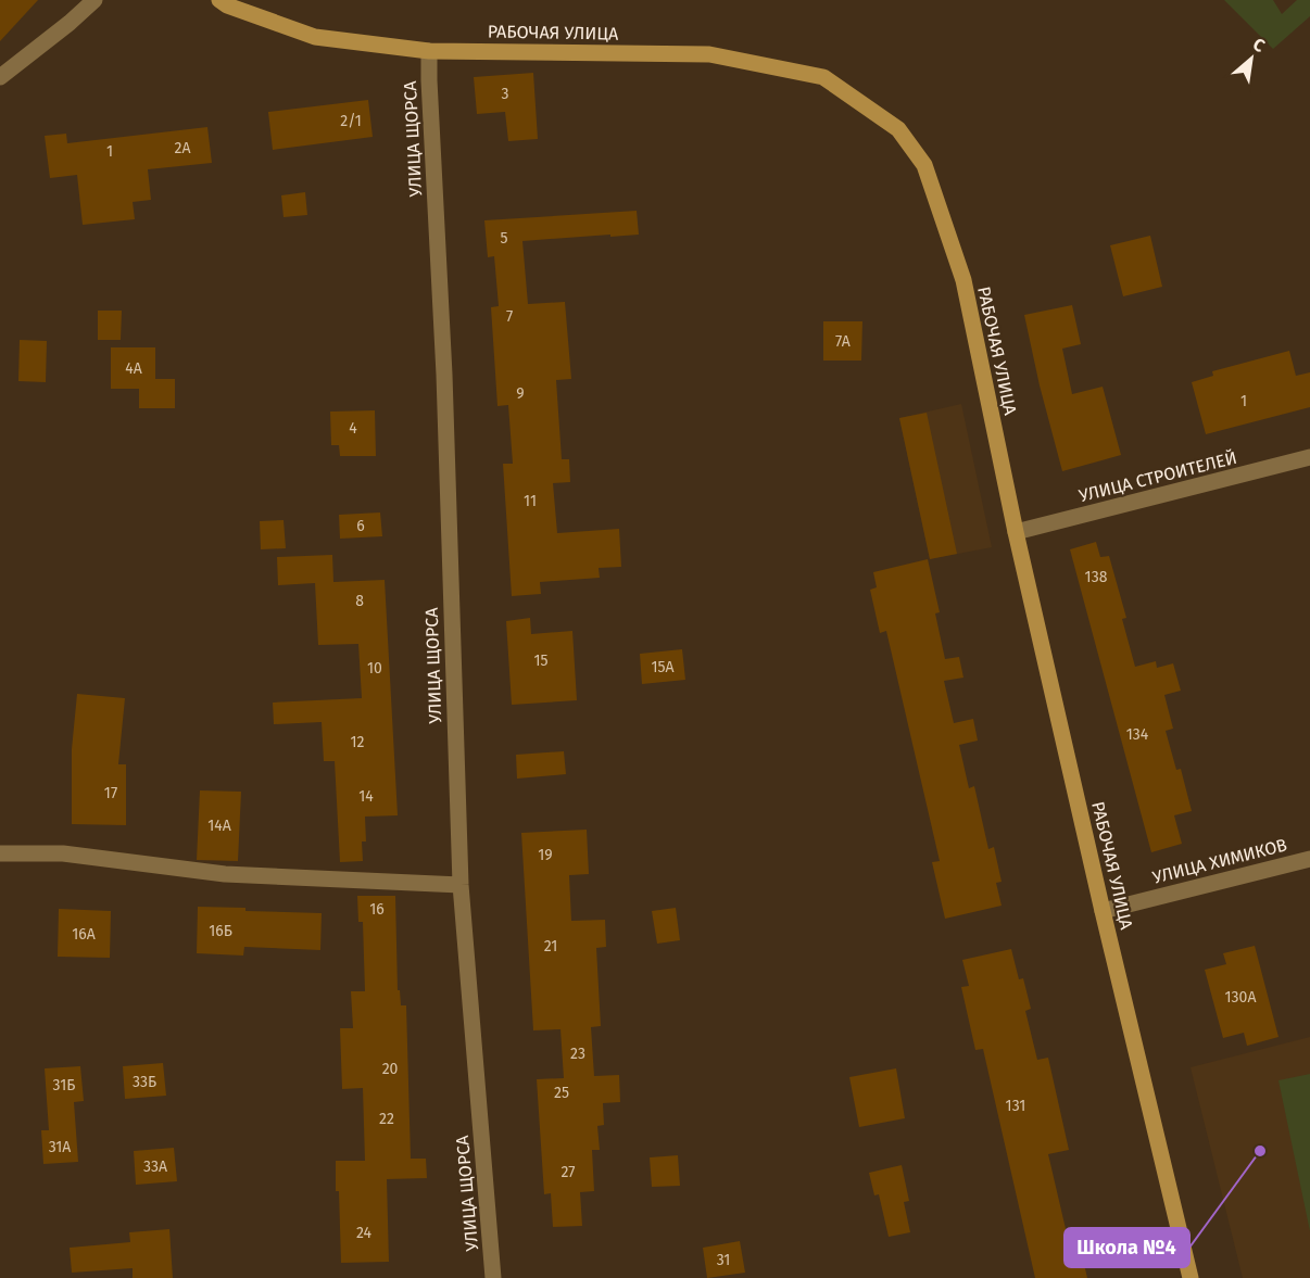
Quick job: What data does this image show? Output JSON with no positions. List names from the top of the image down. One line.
{"streets":{"main road":["РАБОЧАЯ УЛИЦА"],"street":["УЛИЦА ЩОРСА","УЛИЦА СТРОИТЕЛЕЙ","УЛИЦА ХИМИКОВ"]},"crossings":[["РАБОЧАЯ УЛИЦА","УЛИЦА ЩОРСА"],["РАБОЧАЯ УЛИЦА","УЛИЦА СТРОИТЕЛЕЙ"],["РАБОЧАЯ УЛИЦА","УЛИЦА ХИМИКОВ"]],"places":["Школа №4"],"house_numbers":["3","2/1","2А","1","5","7","7А","4А","9","1","4","11","6","138","8","15","15А","10","134","12","17","14","14А","19","16","16Б","16А","21","130А","23","20","33Б","31Б","25","131","22","31А","33А","27","24","31"],"north":"top right"}
